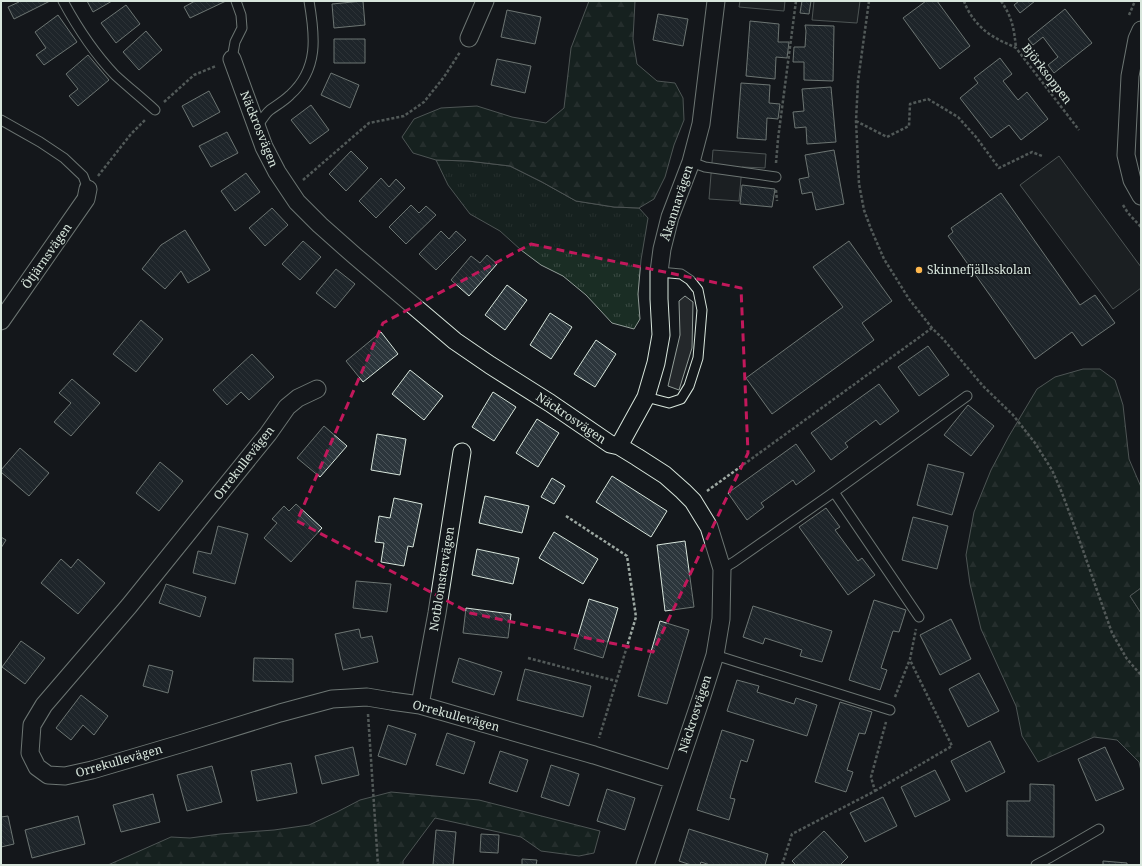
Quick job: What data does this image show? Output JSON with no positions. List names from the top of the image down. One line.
{"streets":{"street":["Näckrosvägen","Åkannavägen","Ötjärnsvägen","Orrekullevägen","Notblomstervägen"],"path":["Björksoppen"]},"crossings":[["Näckrosvägen","Åkannavägen"],["Näckrosvägen","Orrekullevägen"],["Orrekullevägen","Notblomstervägen"]],"places":["Skinnefjällsskolan"]}
